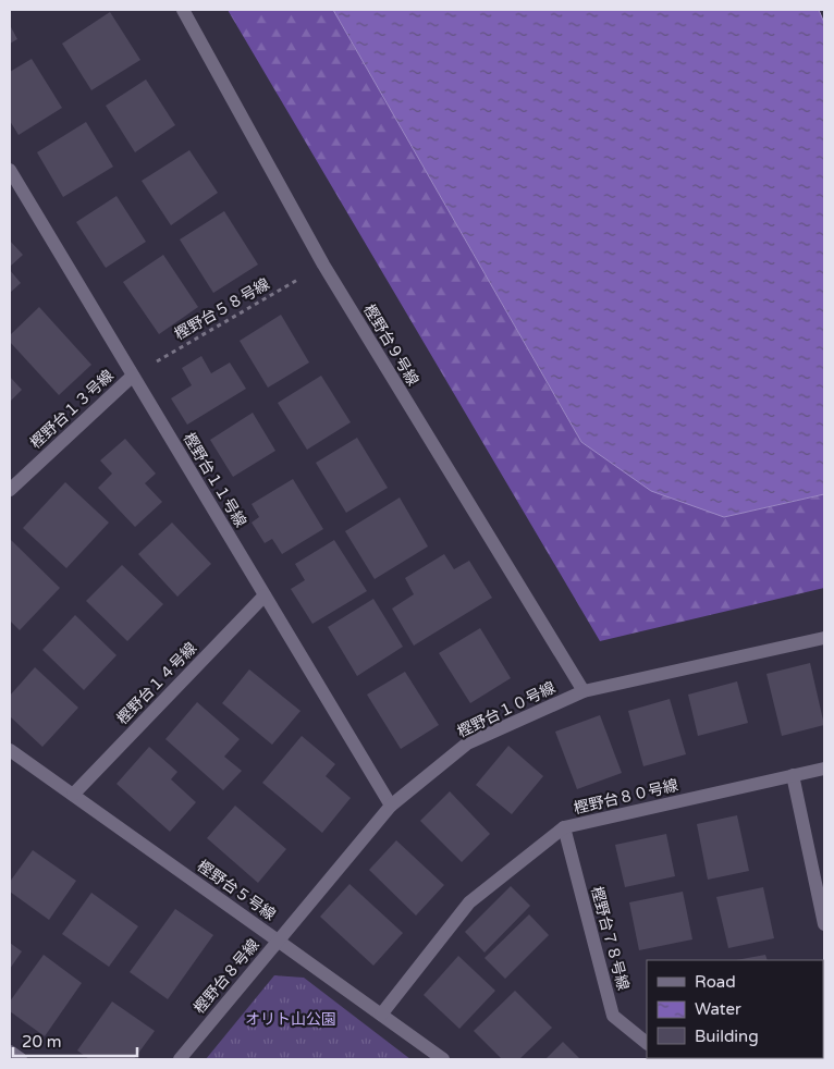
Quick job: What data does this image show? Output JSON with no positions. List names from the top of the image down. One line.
{"streets":{"street":["樫野台９号線","樫野台１３号線","樫野台１１号線","樫野台１４号線","樫野台１０号線","樫野台８０号線","樫野台５号線","樫野台７８号線","樫野台８号線"],"path":["樫野台５８号線"]},"crossings":[["樫野台５８号線","樫野台９号線"],["樫野台５８号線","樫野台１３号線"],["樫野台５８号線","樫野台１１号線"],["樫野台９号線","樫野台１０号線"],["樫野台１３号線","樫野台１１号線"],["樫野台１１号線","樫野台１４号線"],["樫野台１１号線","樫野台１０号線"],["樫野台１４号線","樫野台５号線"],["樫野台１０号線","樫野台５号線"],["樫野台１０号線","樫野台８号線"],["樫野台８０号線","樫野台５号線"],["樫野台８０号線","樫野台７８号線"],["樫野台５号線","樫野台８号線"]],"parks":["オリト山公園"],"legend":["Road","Water","Building"],"scale_bar":"20 m"}
